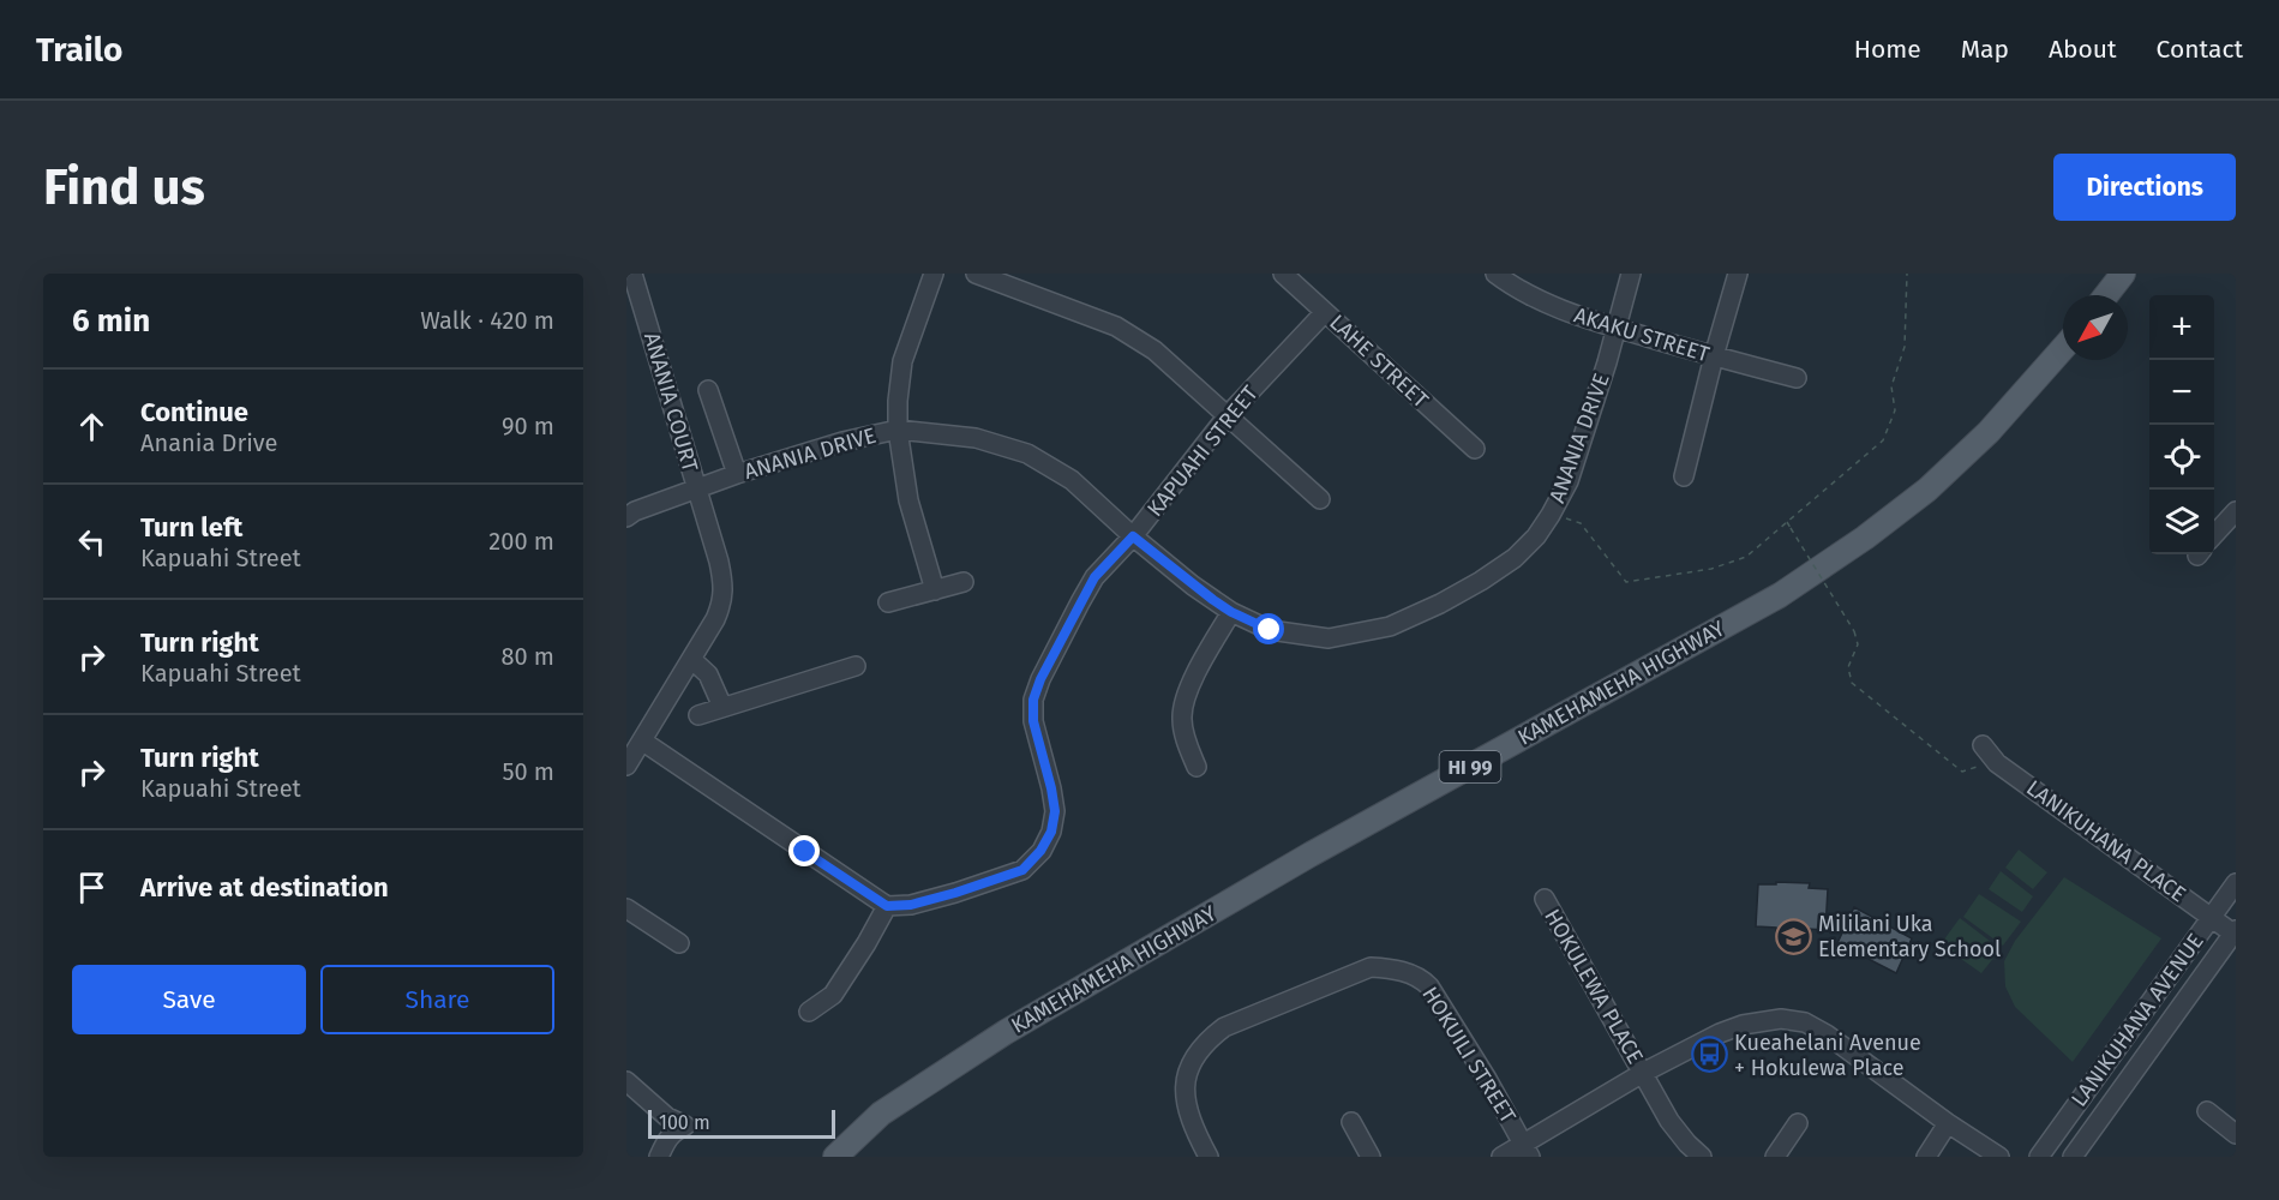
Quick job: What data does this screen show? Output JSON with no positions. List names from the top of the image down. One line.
{"streets":{"main road":["KAMEHAMEHA HIGHWAY","HI 99"],"street":["AKAKU STREET","LAHE STREET","ANANIA COURT","ANANIA DRIVE","KAPUAHI STREET","LANIKUHANA PLACE","HOKULEWA PLACE","LANIKUHANA AVENUE","HOKUILI STREET"]},"crossings":[["AKAKU STREET","ANANIA DRIVE"],["LAHE STREET","KAPUAHI STREET"],["ANANIA COURT","ANANIA DRIVE"],["ANANIA DRIVE","KAPUAHI STREET"],["LANIKUHANA PLACE","LANIKUHANA AVENUE"]],"places":{"school or university":["Mililani Uka Elementary School"],"bus stop":["Kueahelani Avenue + Hokulewa Place"]},"scale_bar":"100 m","north":"bottom left","page":{"header":"Trailo","nav":["Home","Map","About","Contact"],"buttons":["Directions",["Save","Share"]],"title":"Find us","heading":["6 min","Walk · 420 m"],"map_buttons":["+","−"],"list":[["Continue","Anania Drive","90 m"],["Turn left","Kapuahi Street","200 m"],["Turn right","Kapuahi Street","80 m"],["Turn right","Kapuahi Street","50 m"],"Arrive at destination"],"scale":"100 m"}}
